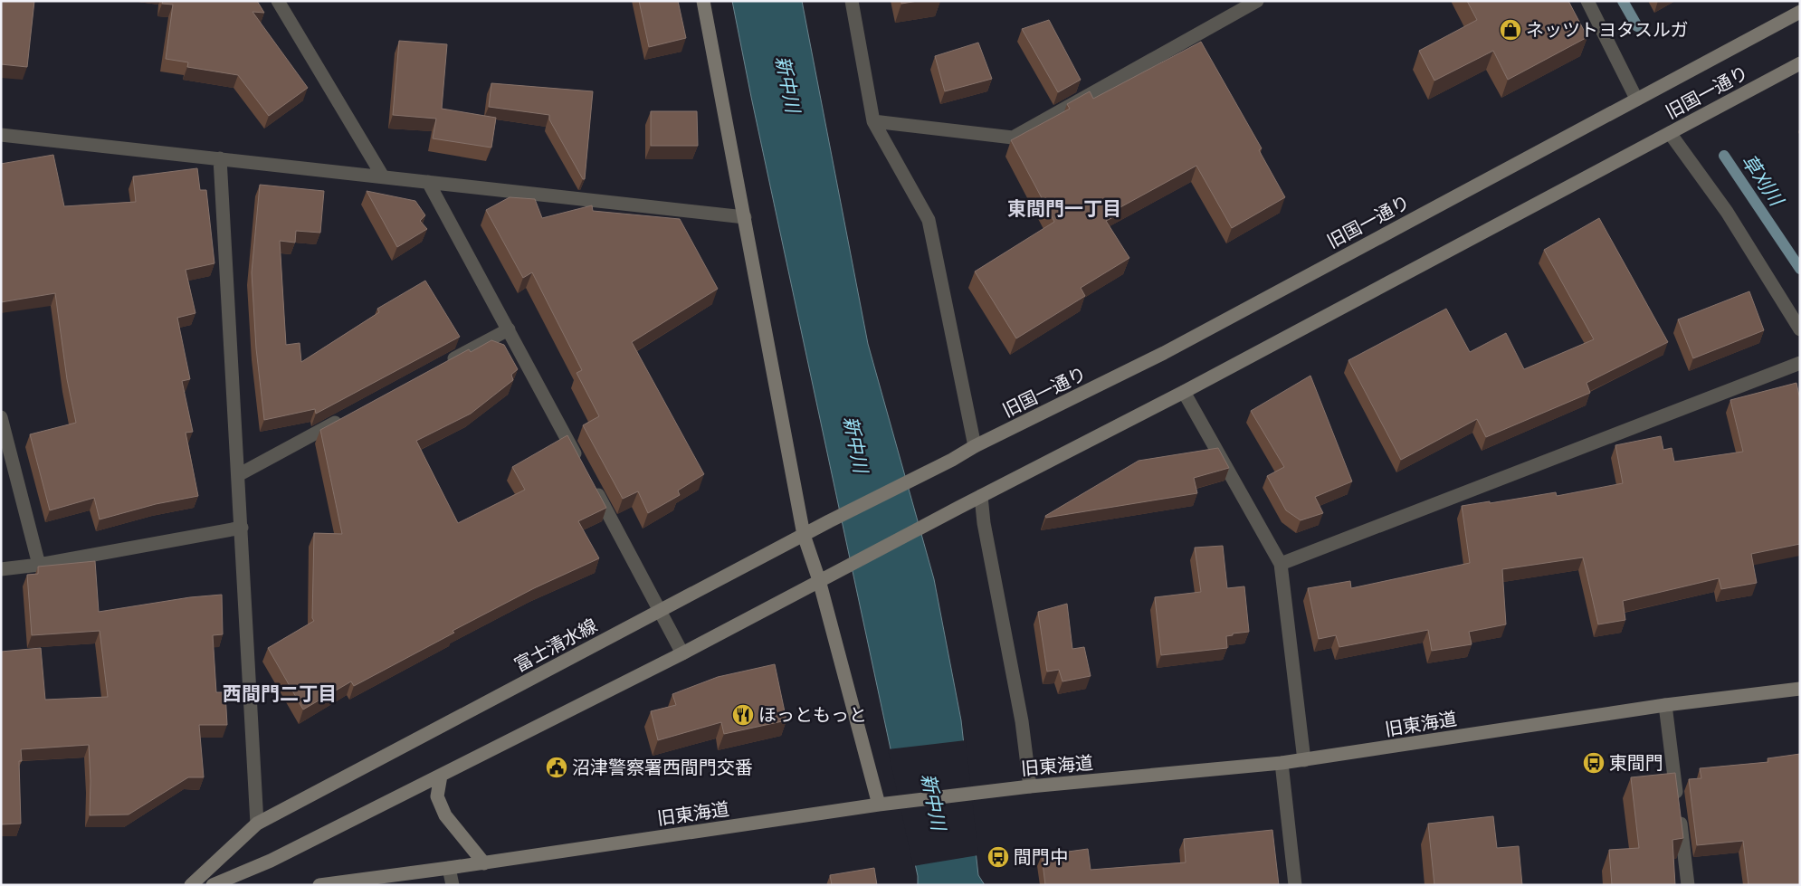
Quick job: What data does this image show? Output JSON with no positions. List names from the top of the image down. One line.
{"streets":{"main road":["旧国一通り","富士清水線","旧東海道"]},"crossings":[["旧国一通り","富士清水線"]],"districts":["東間門一丁目","西間門二丁目"],"water":["新中川","草刈川"],"places":{"shop":["ネッツトヨタスルガ"],"restaurant":["ほっともっと"],"bus stop":["東間門","間門中"],"public building":["沼津警察署西間門交番"]}}
